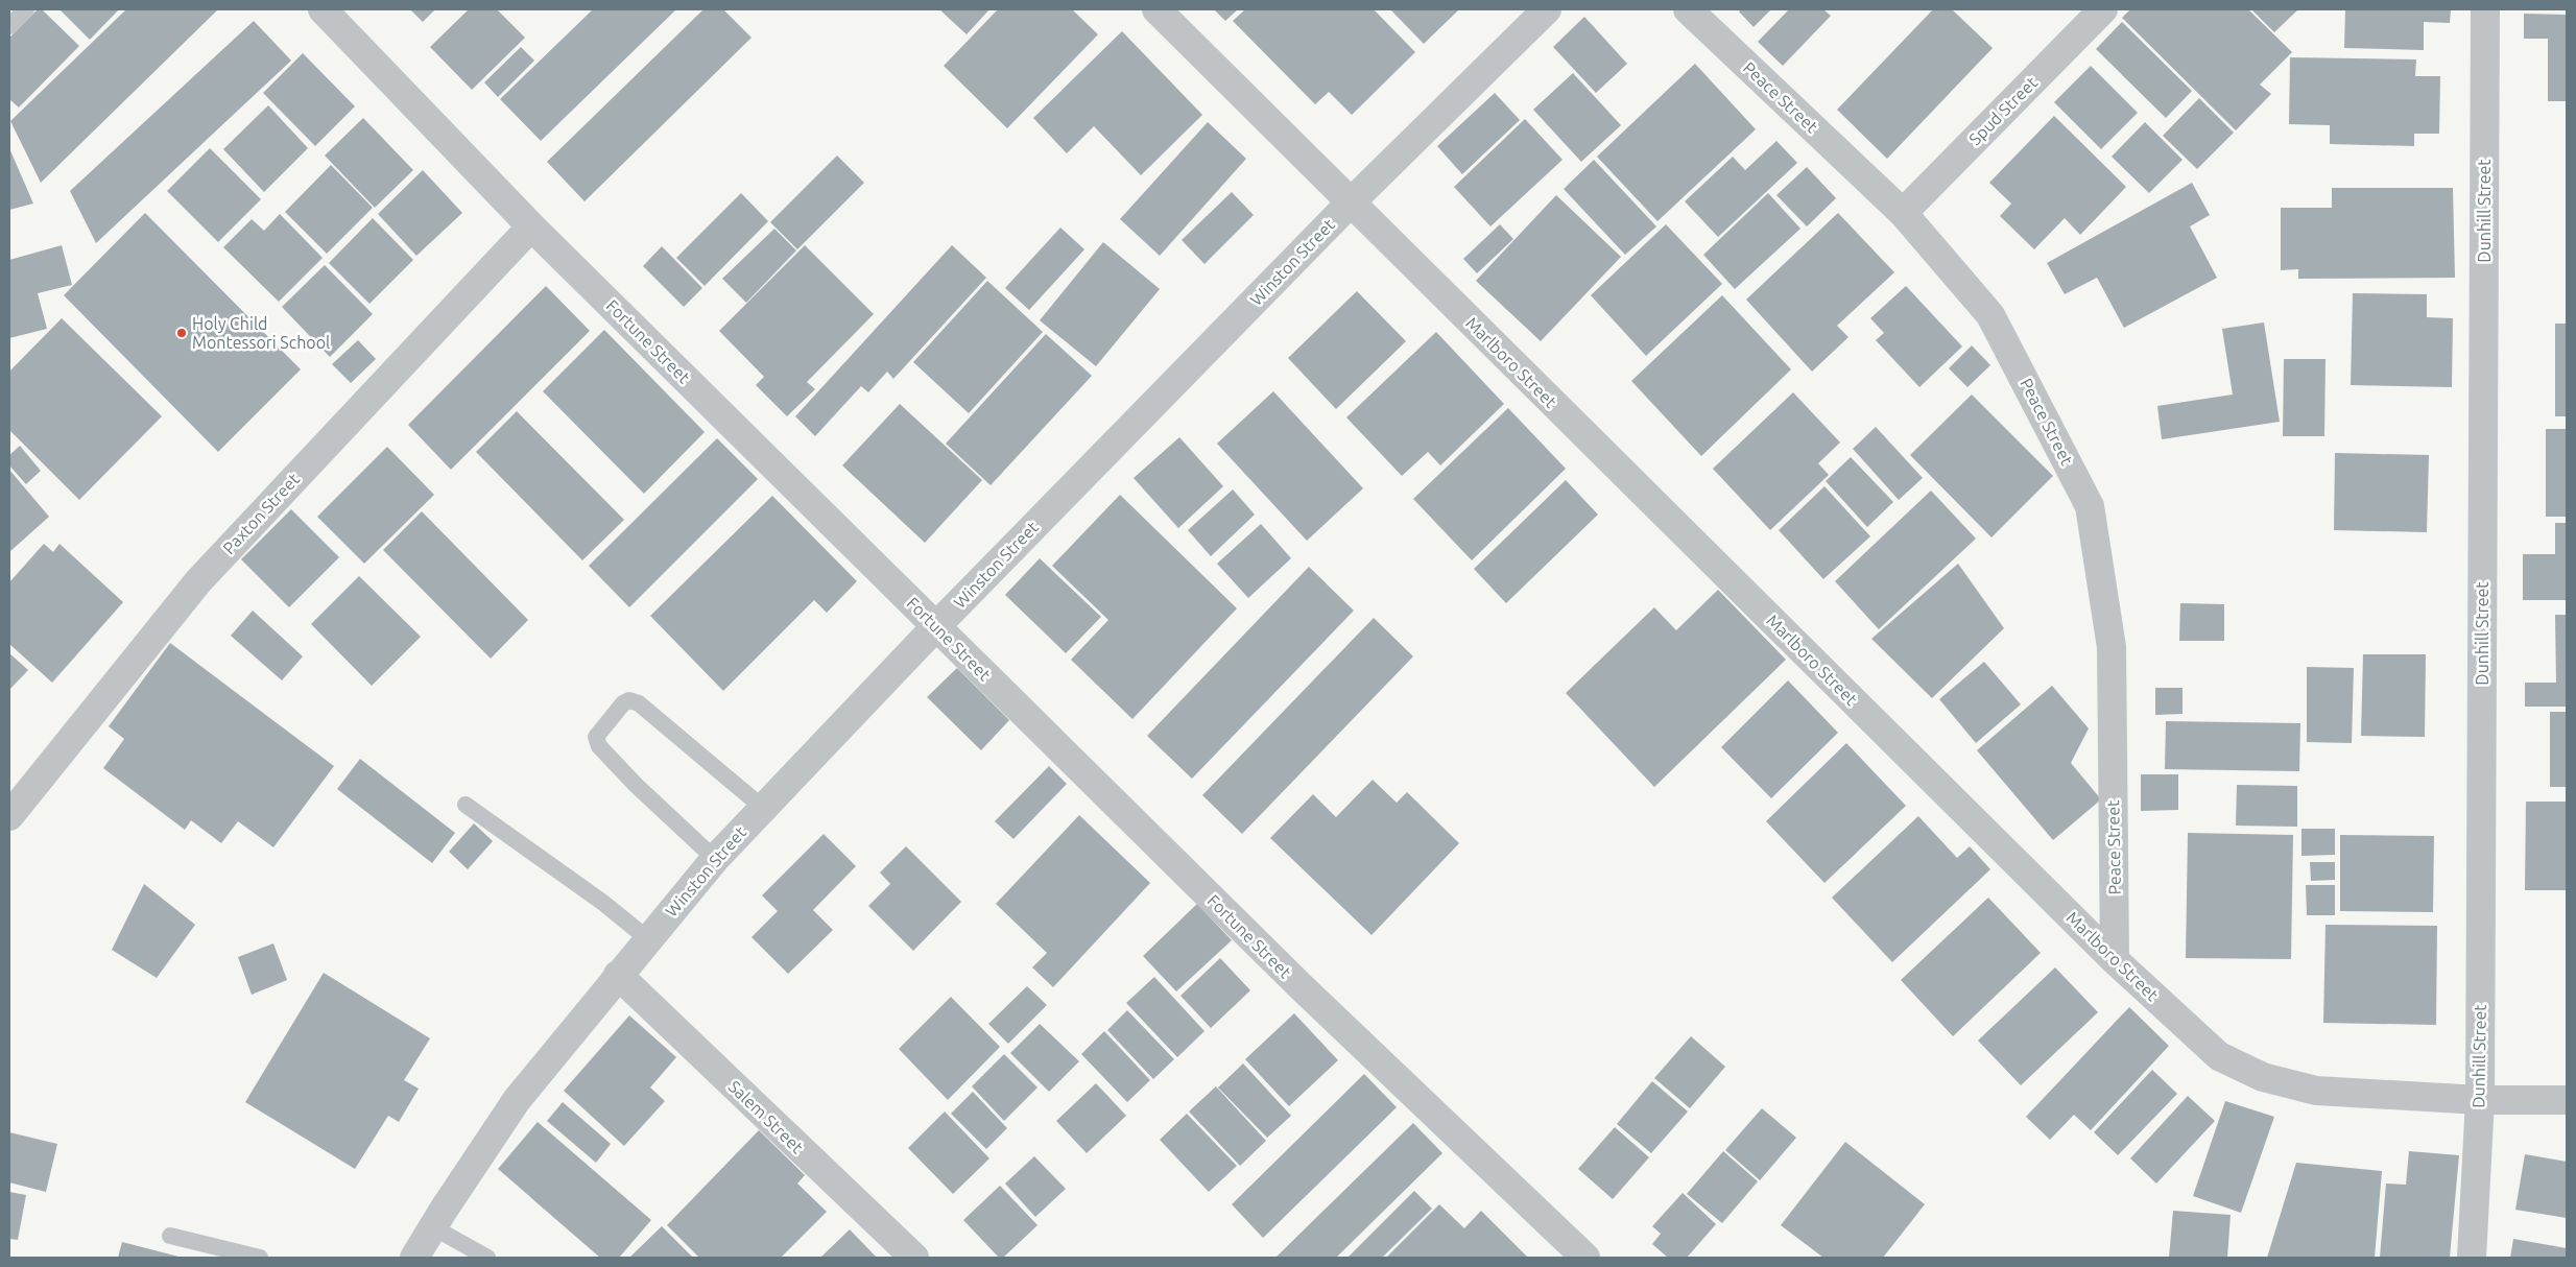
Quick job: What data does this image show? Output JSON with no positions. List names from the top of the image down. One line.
{"streets":{"street":["Peace Street","Spud Street","Dunhill Street","Winston Street","Fortune Street","Marlboro Street","Paxton Street","Salem Street"]},"crossings":[["Peace Street","Spud Street"],["Peace Street","Marlboro Street"],["Dunhill Street","Marlboro Street"],["Winston Street","Fortune Street"],["Winston Street","Marlboro Street"],["Winston Street","Salem Street"],["Fortune Street","Paxton Street"]],"places":["Holy Child Montessori School"]}
